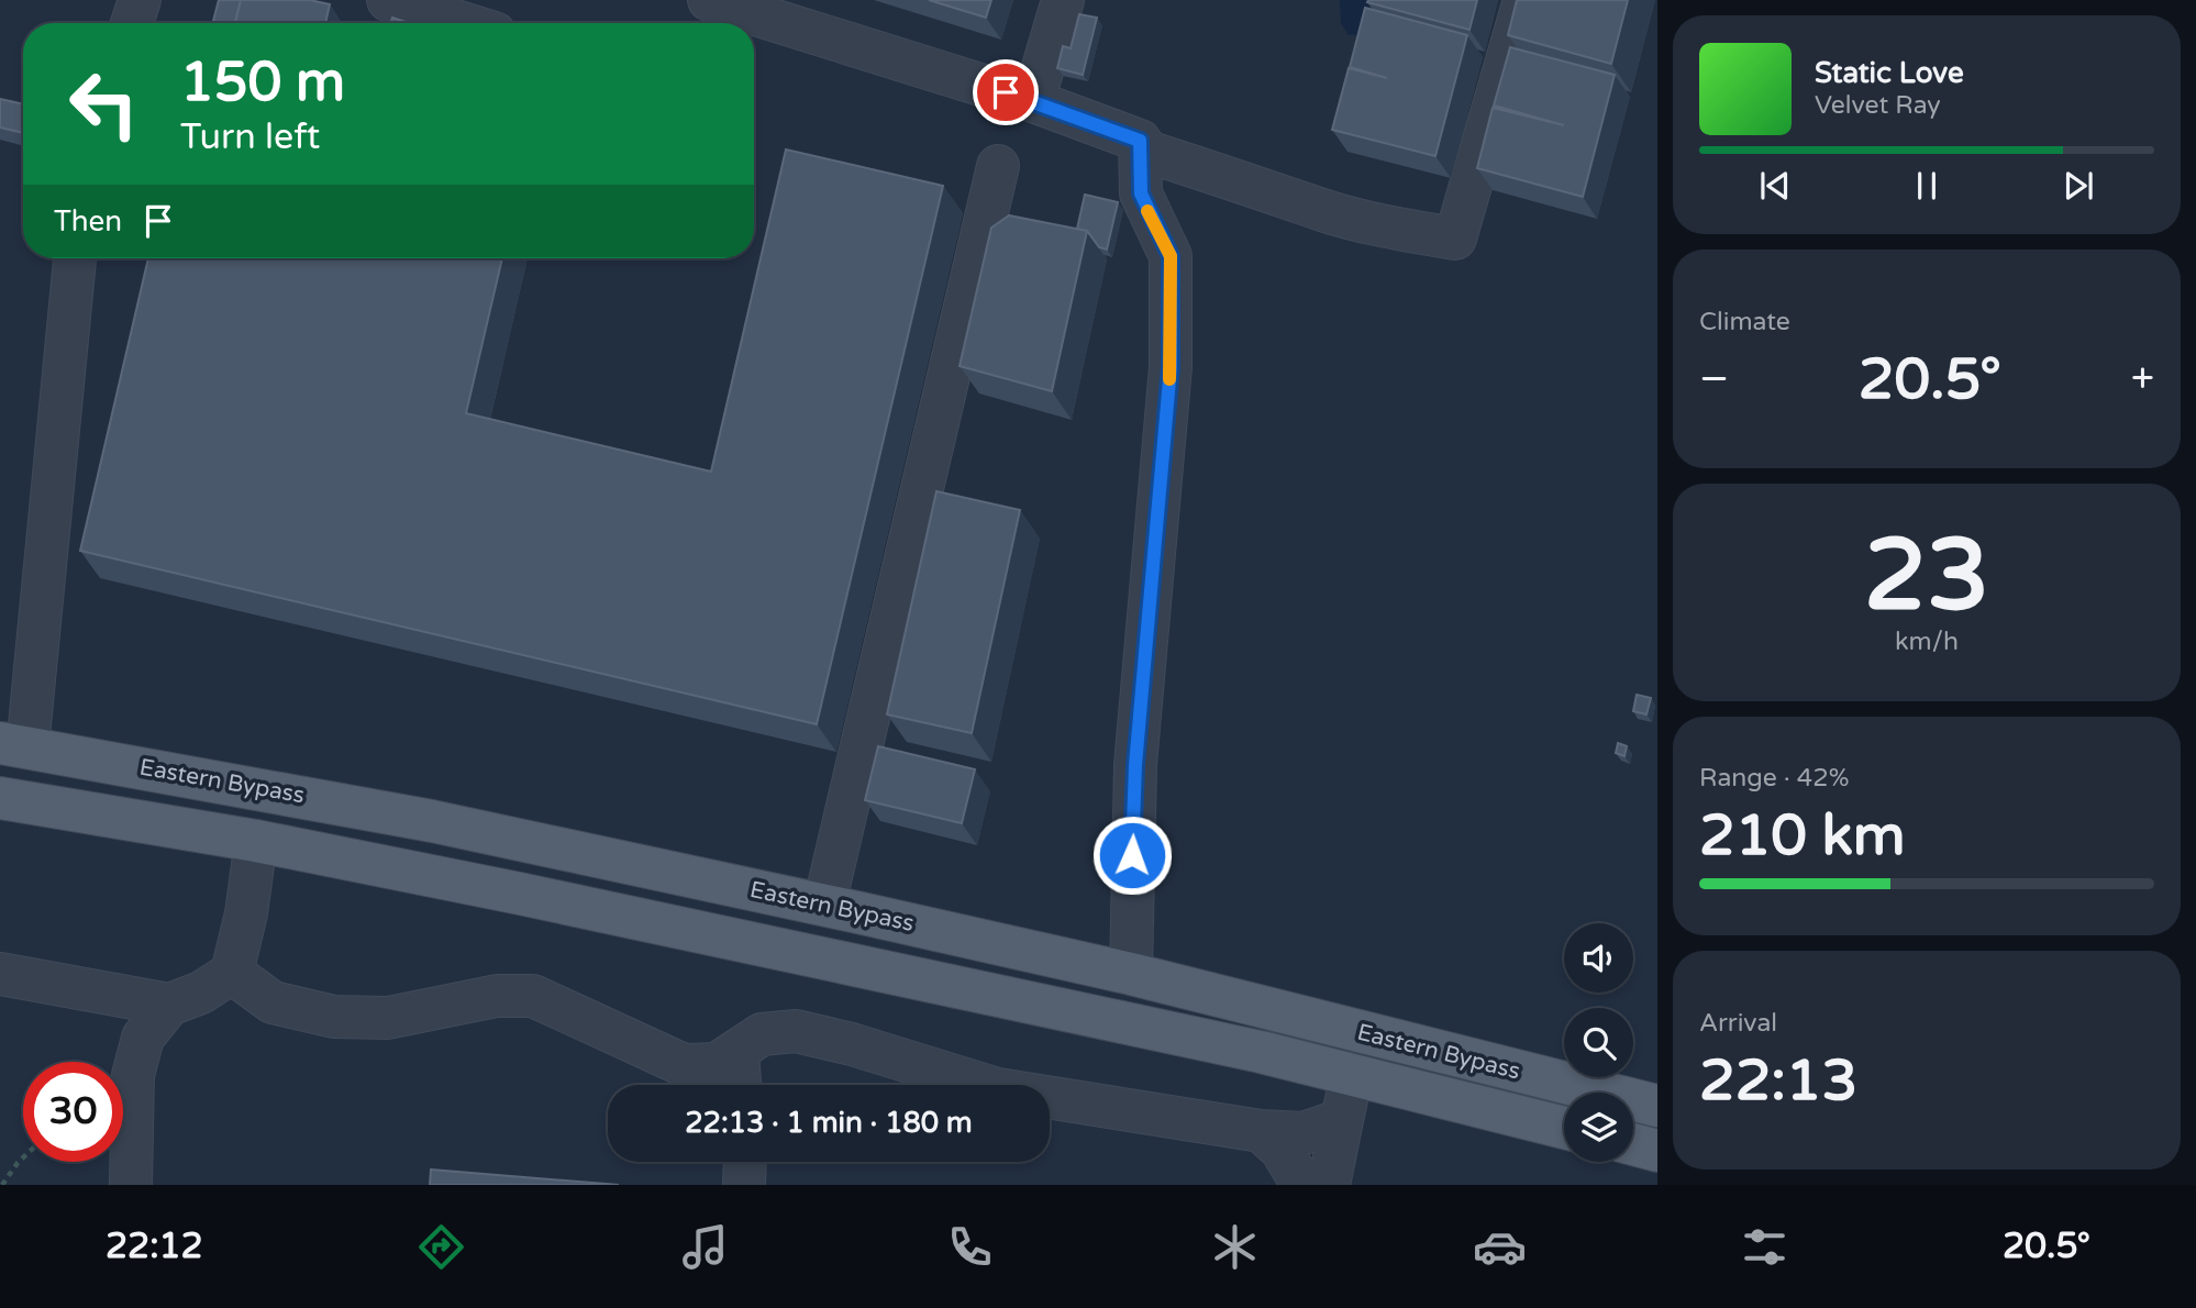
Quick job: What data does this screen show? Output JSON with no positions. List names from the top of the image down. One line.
{"streets":{"main road":["Eastern Bypass"]},"page":{"turn":["150 m","Turn left"],"song":["Static Love","Velvet Ray"],"then":"Then","tile":["Climate",["23","km/h"],["Range · 42%","210 km"],["Arrival","22:13"]],"heat":["−","20.5°","+"],"limit":"30","trip":"22:13 · 1 min · 180 m","tabs":["22:12","20.5°"]}}
